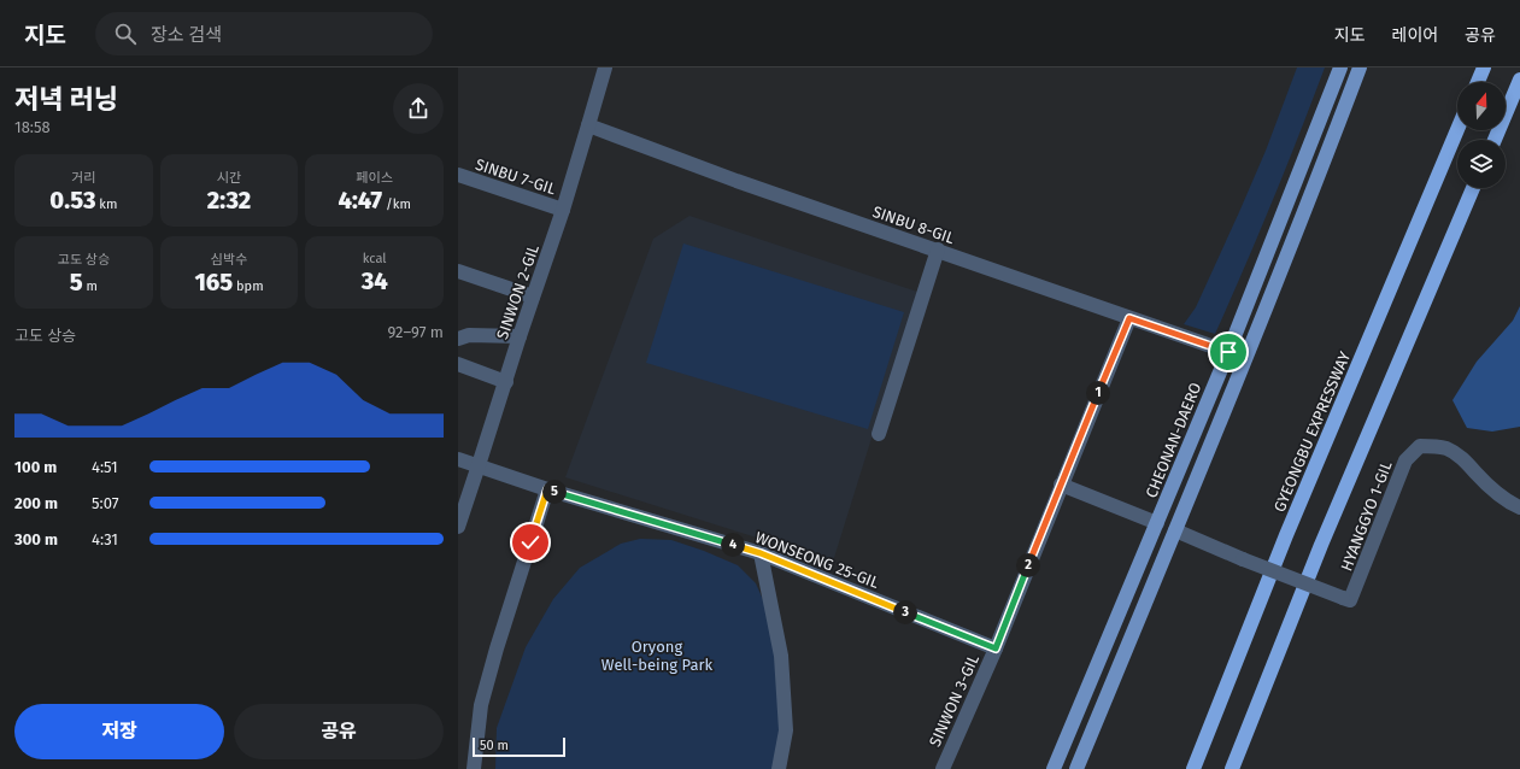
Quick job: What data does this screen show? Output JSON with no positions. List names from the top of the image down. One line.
{"streets":{"highway":["GYEONGBU EXPRESSWAY"],"main road":["CHEONAN-DAERO"],"street":["SINBU 7-GIL","SINBU 8-GIL","SINWON 2-GIL","HYANGGYO 1-GIL","WONSEONG 25-GIL","SINWON 3-GIL"]},"crossings":[["SINBU 7-GIL","SINWON 2-GIL"],["SINBU 8-GIL","SINWON 2-GIL"],["SINBU 8-GIL","CHEONAN-DAERO"],["SINBU 8-GIL","SINWON 3-GIL"],["SINWON 2-GIL","WONSEONG 25-GIL"],["WONSEONG 25-GIL","SINWON 3-GIL"]],"parks":["Oryong Well-being Park"],"scale_bar":"50 m","north":"top","page":{"header":"지도","search":"장소 검색","nav":["지도","레이어","공유"],"heading":["저녁 러닝","18:58"],"stats":[["거리","0.53 km"],["시간","2:32"],["페이스","4:47 /km"],["고도 상승","5 m"],["심박수","165 bpm"],["kcal","34"]],"chart":["고도 상승","92–97 m"],"pins":["1","5","4","2","3"],"list":[{"name":"100 m","note":"4:51"},{"name":"200 m","note":"5:07"},{"name":"300 m","note":"4:31"}],"buttons":["저장","공유"],"scale":"50 m"}}
